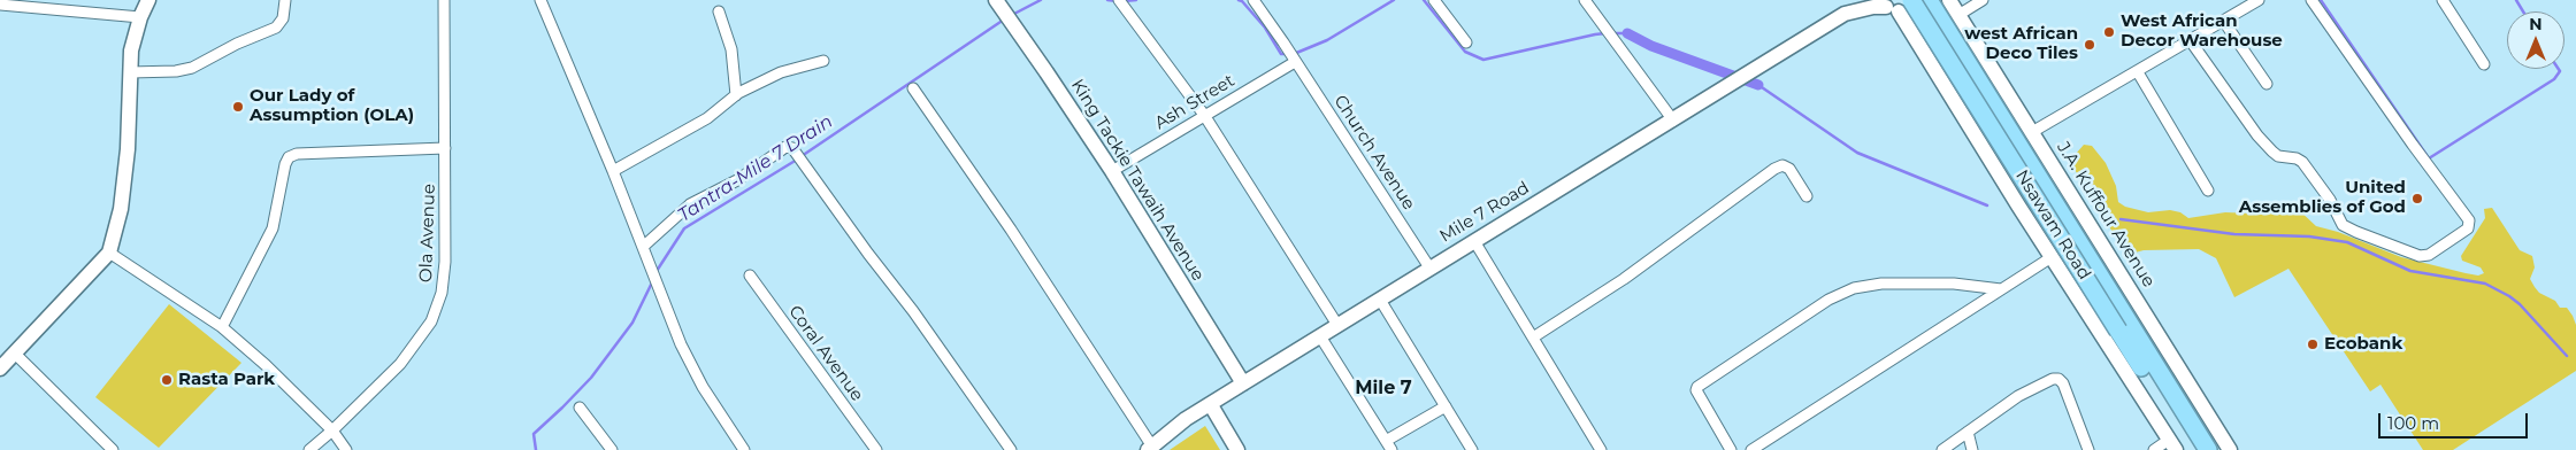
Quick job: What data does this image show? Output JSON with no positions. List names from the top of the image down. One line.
{"streets":{"highway":["Nsawam Road"],"street":["Ash Street","Church Avenue","King Tackie Tawaih Avenue","Mile 7 Road","J.A. Kuffour Avenue","Ola Avenue","Coral Avenue"]},"crossings":[["Ash Street","Church Avenue"],["Ash Street","King Tackie Tawaih Avenue"],["Church Avenue","Mile 7 Road"],["King Tackie Tawaih Avenue","Mile 7 Road"]],"districts":["Mile 7"],"water":["Tantra-Mile 7 Drain"],"places":["West African Decor Warehouse","west African Deco Tiles","Our Lady of Assumption (OLA)","United Assemblies of God","Ecobank","Rasta Park"],"scale_bar":"100 m","north":"top"}
